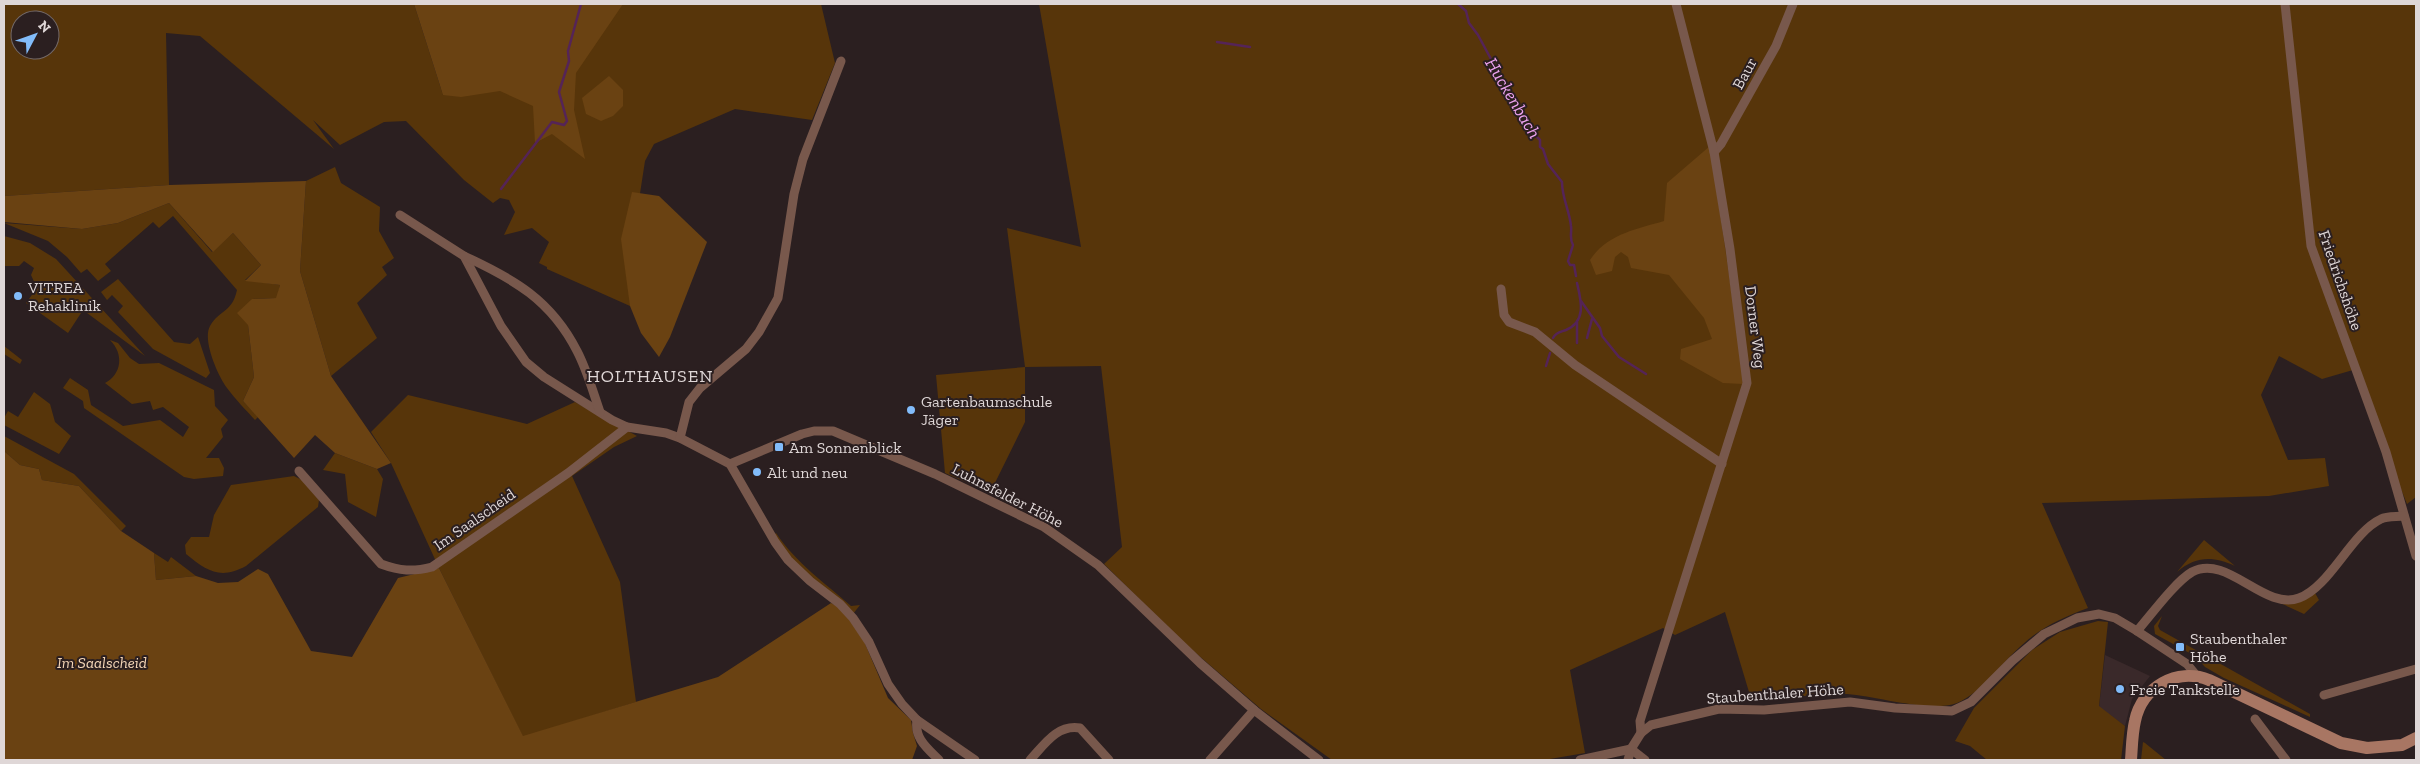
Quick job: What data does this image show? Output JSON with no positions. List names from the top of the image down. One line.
{"streets":{"street":["Baur","Friedrichshöhe","Dorner Weg","Luhnsfelder Höhe","Im Saalscheid","Staubenthaler Höhe"]},"crossings":[["Baur","Dorner Weg"],["Dorner Weg","Staubenthaler Höhe"]],"districts":["HOLTHAUSEN"],"water":["Huckenbach"],"parks":["Im Saalscheid"],"places":{"other":["VITREA Rehaklinik","Gartenbaumschule Jäger","Alt und neu","Freie Tankstelle"],"transit":["Am Sonnenblick","Staubenthaler Höhe"]},"north":"top right"}
